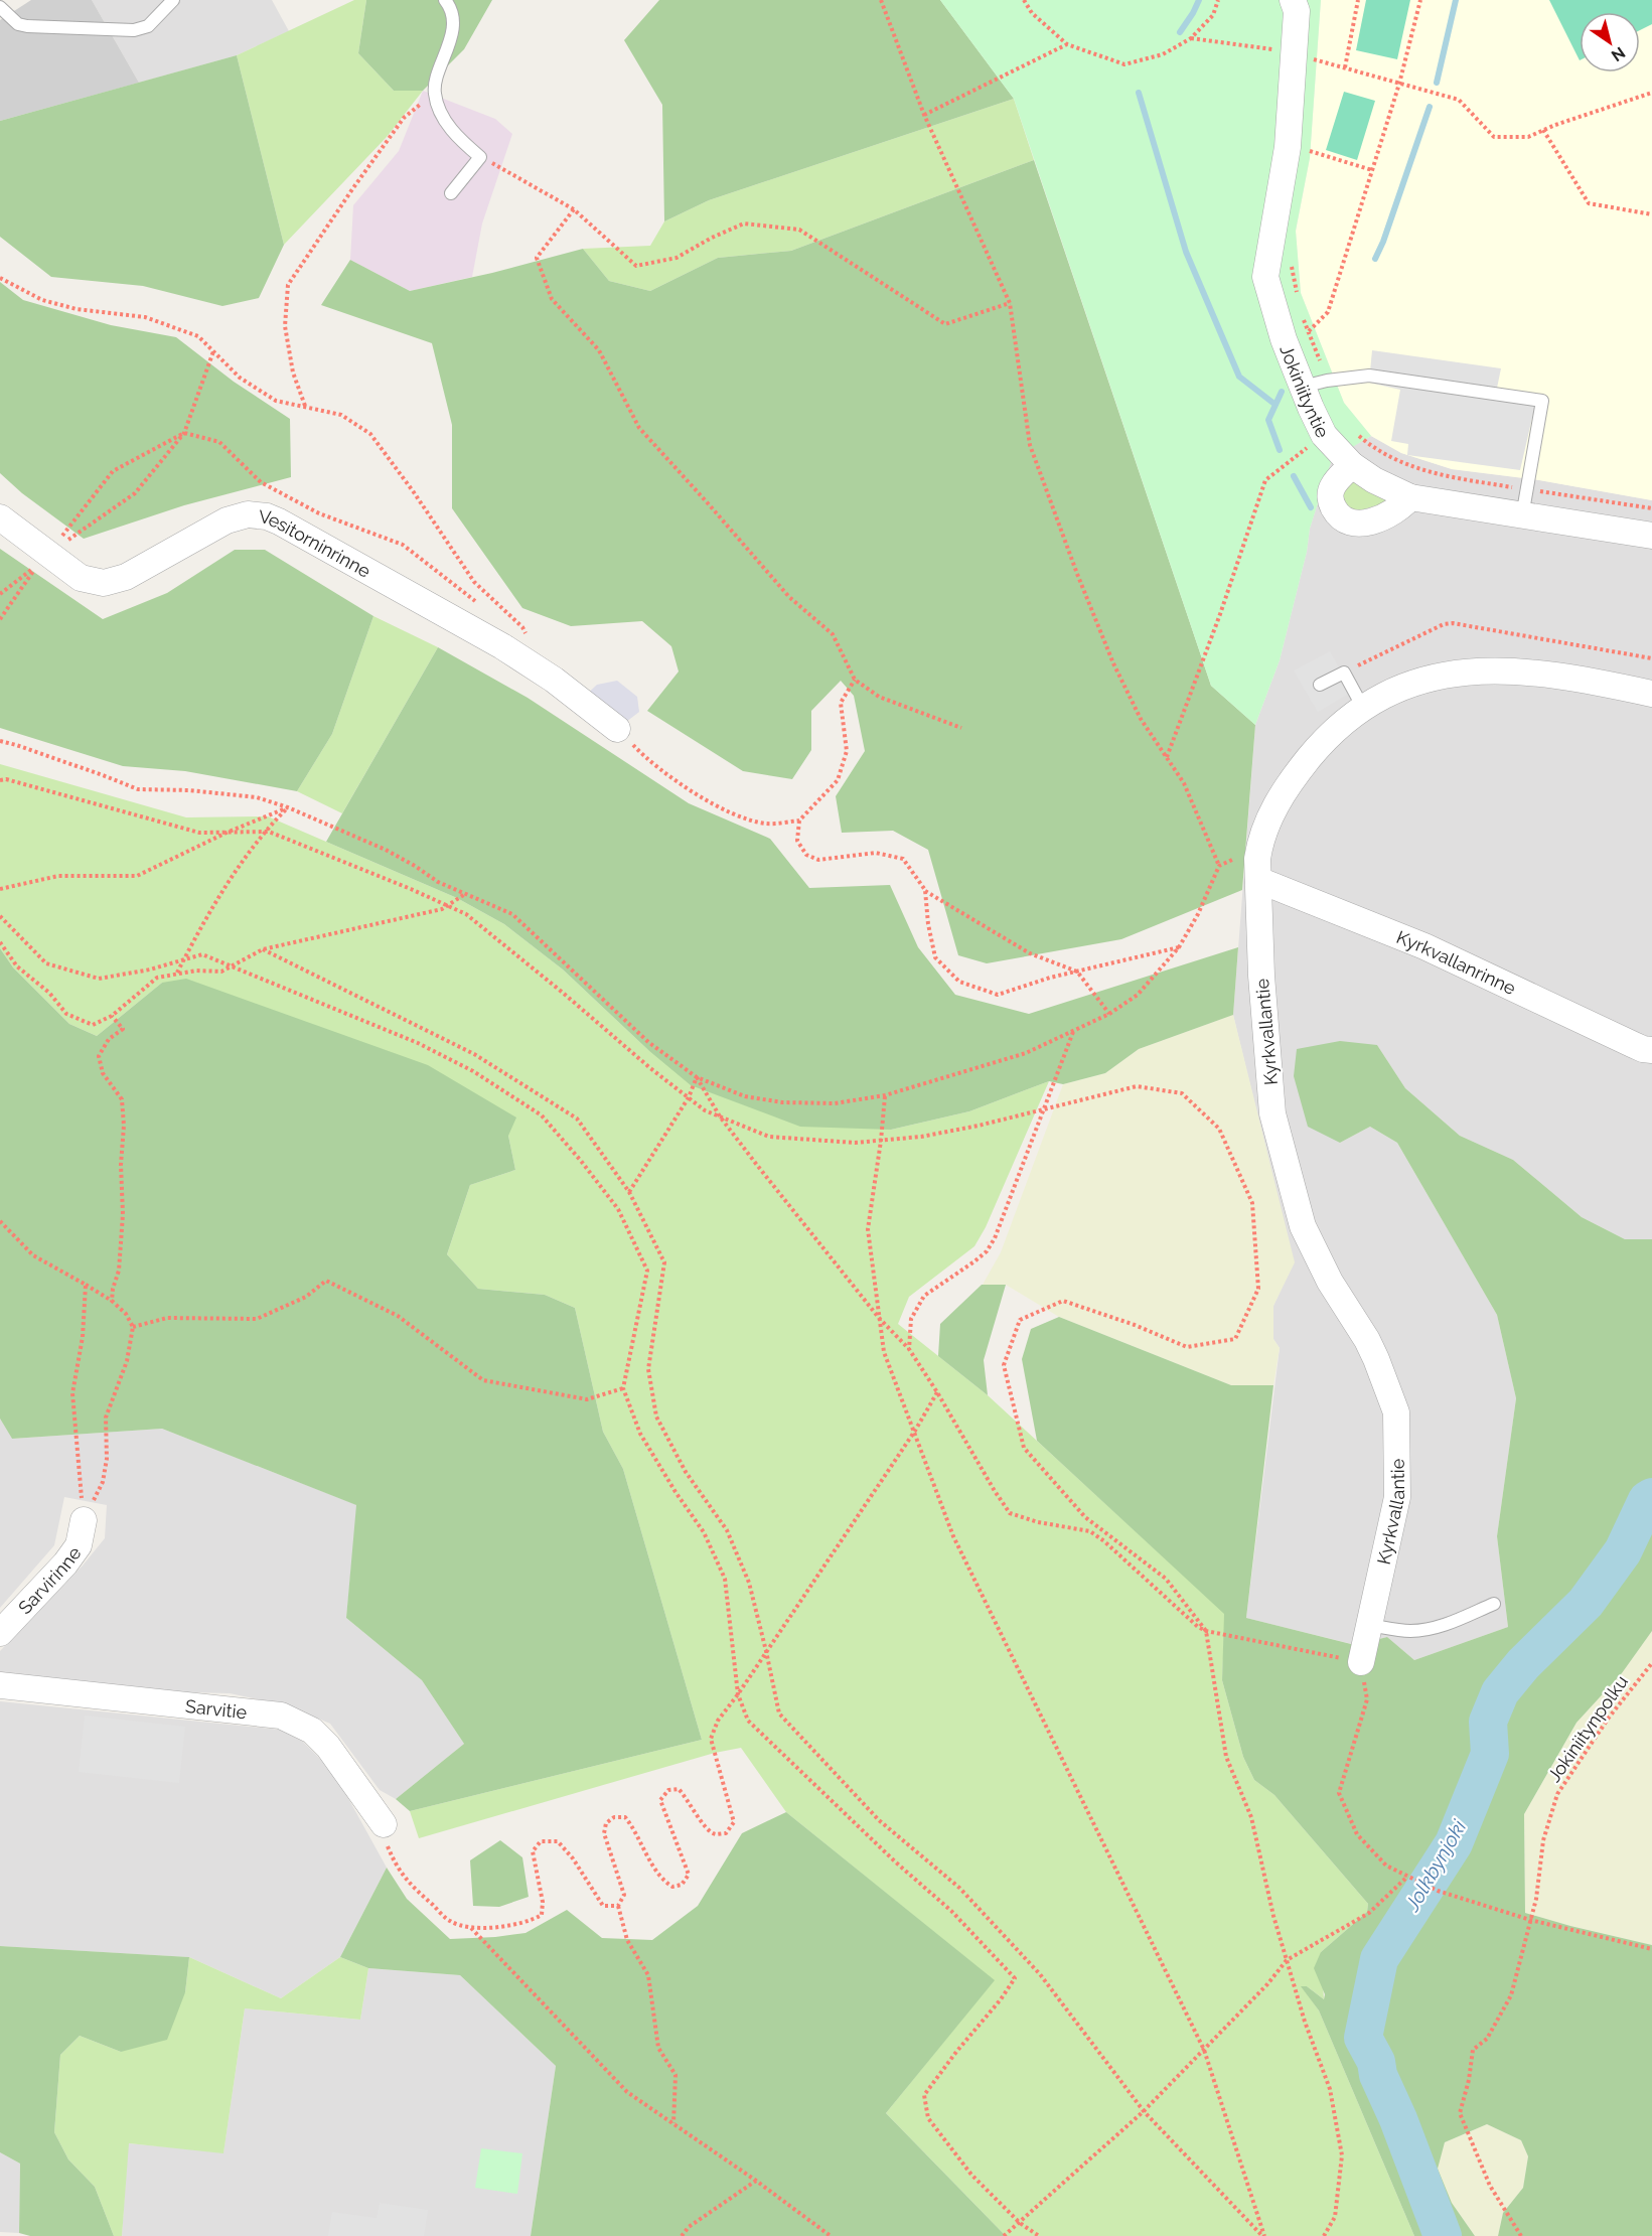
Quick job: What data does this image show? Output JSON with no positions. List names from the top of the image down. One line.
{"streets":{"street":["Jokiniityntie","Vesitorninrinne","Kyrkvallanrinne","Kyrkvallantie","Sarvirinne","Sarvitie"],"path":["Jokiniitynpolku"]},"crossings":[["Kyrkvallanrinne","Kyrkvallantie"]],"water":["Jolkbynjoki"],"north":"bottom right"}
